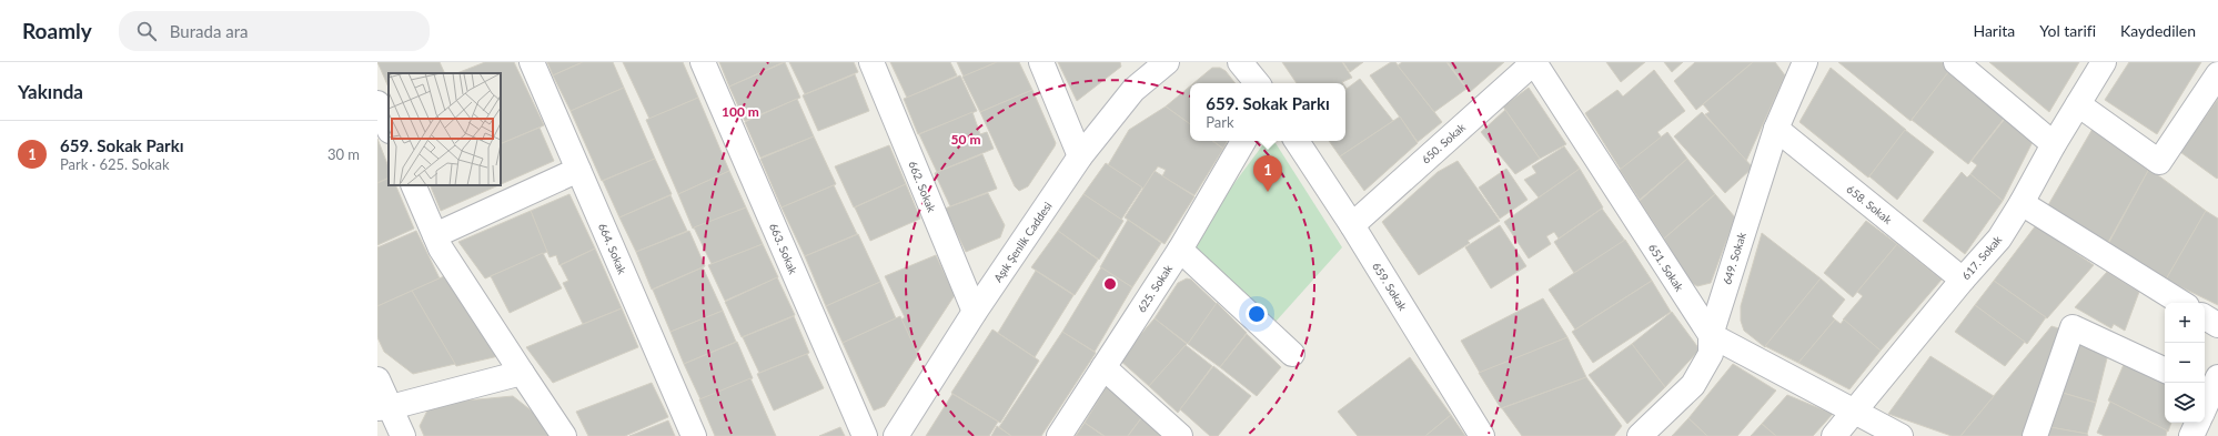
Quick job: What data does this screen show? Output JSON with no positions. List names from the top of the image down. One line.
{"streets":{"street":["650. Sokak","662. Sokak","658. Sokak","Aşık Şenlik Caddesi","664. Sokak","663. Sokak","617. Sokak","649. Sokak","651. Sokak","659. Sokak","625. Sokak"]},"crossings":[["650. Sokak","651. Sokak"],["650. Sokak","659. Sokak"],["662. Sokak","Aşık Şenlik Caddesi"],["658. Sokak","617. Sokak"],["658. Sokak","649. Sokak"],["617. Sokak","651. Sokak"],["649. Sokak","651. Sokak"]],"page":{"header":"Roamly","search":"Burada ara","nav":["Harita","Yol tarifi","Kaydedilen"],"heading":"Yakında","popup":["659. Sokak Parkı","Park"],"list":[{"mark":"1","name":"659. Sokak Parkı","note":"Park · 625. Sokak","value":"30 m"}],"pins":"1","map_buttons":["+","−"]},"rings":["100 m","50 m"]}
